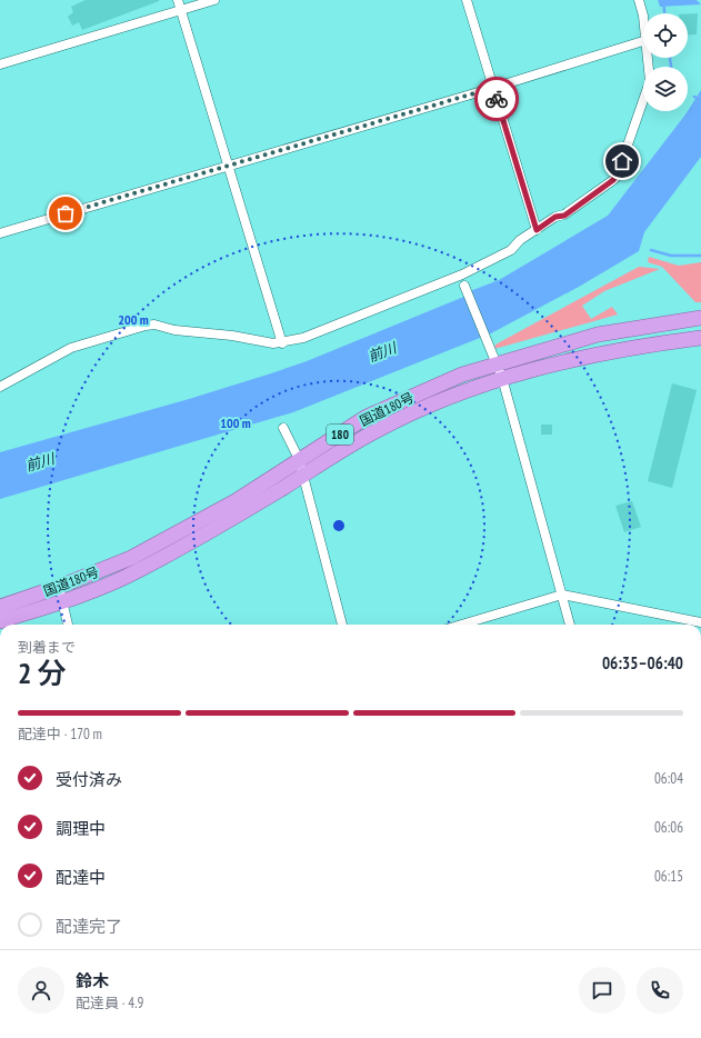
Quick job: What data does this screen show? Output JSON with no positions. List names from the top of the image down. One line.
{"streets":{"highway":["国道180号","180"]},"water":["前川"],"page":{"heading":["2 分","到着まで","06:35–06:40"],"panel":["鈴木","配達員 · 4.9"],"bar":"配達中 · 170 m","list":[["受付済み","06:04"],["調理中","06:06"],["配達中","06:15"],"配達完了"]},"rings":["200 m","100 m"]}
